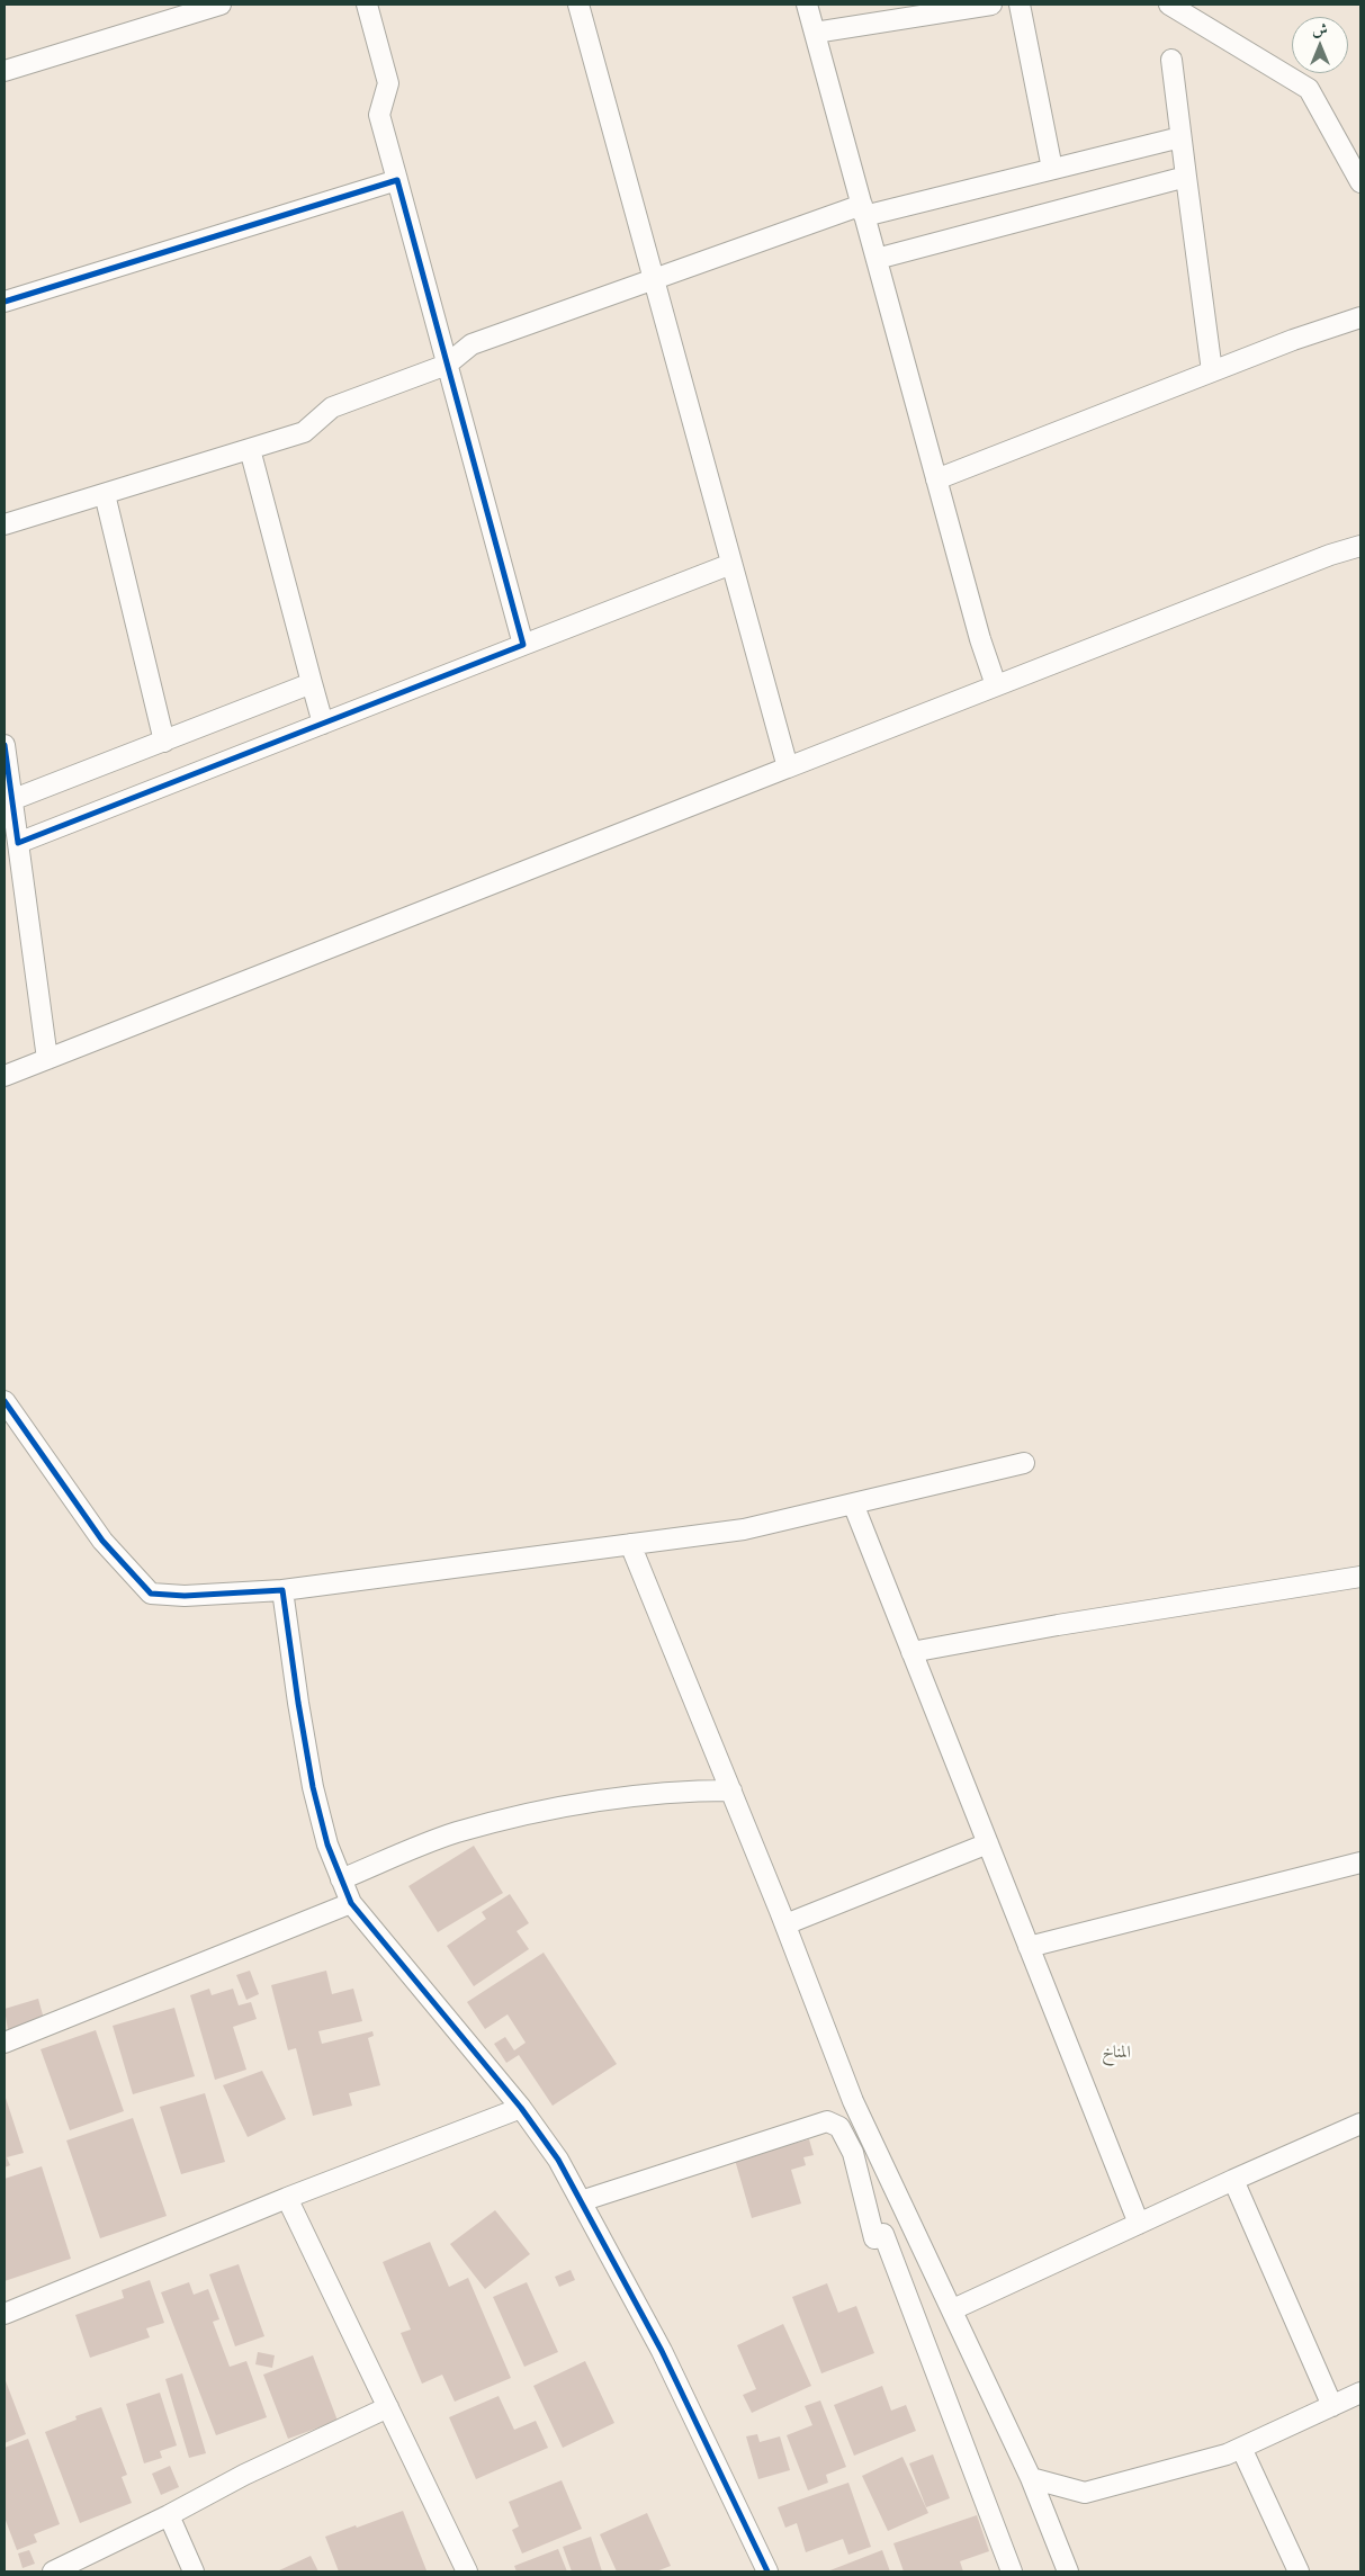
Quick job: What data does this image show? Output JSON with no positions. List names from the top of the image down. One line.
{"districts":["المناخ"],"north":"top"}
